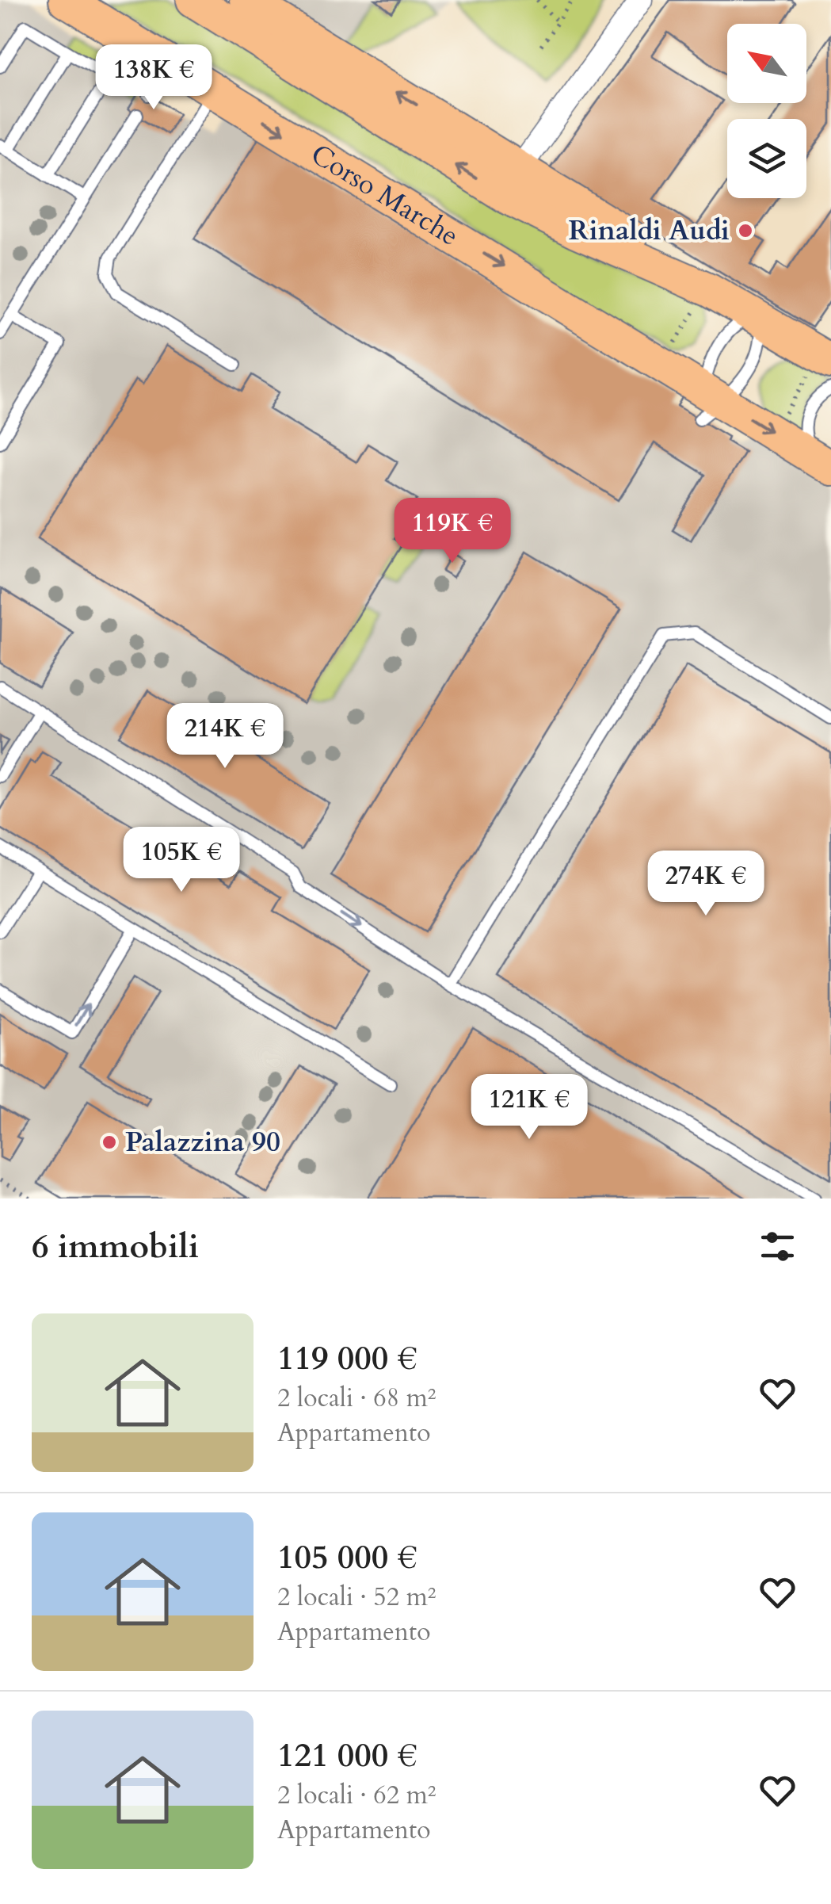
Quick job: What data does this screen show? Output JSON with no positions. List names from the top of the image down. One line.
{"streets":{"main road":["Corso Marche"]},"places":["Rinaldi Audi","Palazzina 90"],"north":"top left","page":{"price":["138K €","119K €","214K €","105K €","274K €","121K €"],"heading":"6 immobili","list":[{"name":"119 000 €","note":"2 locali · 68 m² · Appartamento"},{"name":"105 000 €","note":"2 locali · 52 m² · Appartamento"},{"name":"121 000 €","note":"2 locali · 62 m² · Appartamento"}]}}
